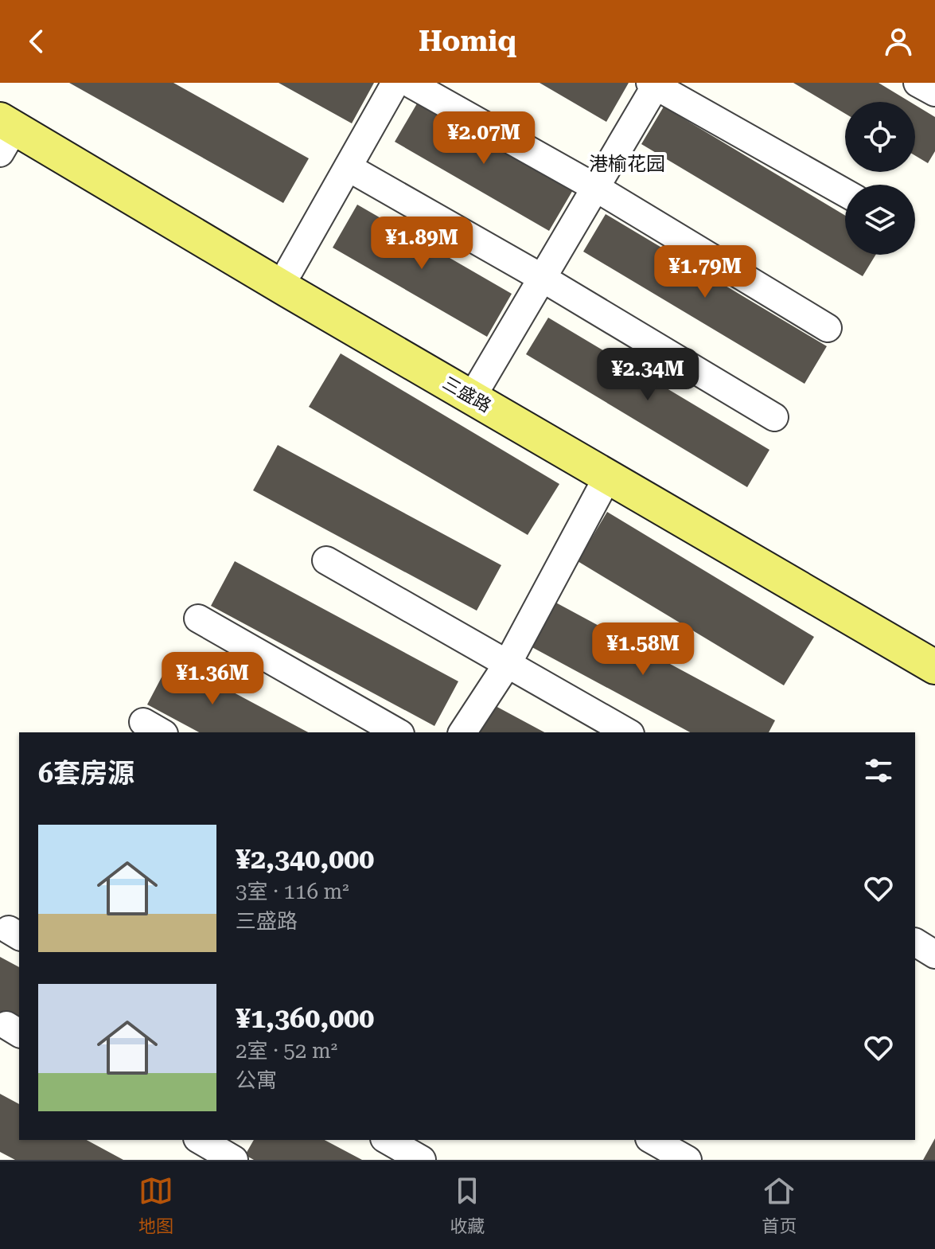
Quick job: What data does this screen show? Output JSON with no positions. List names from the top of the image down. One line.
{"streets":{"main road":["三盛路"]},"districts":["港榆花园"],"page":{"header":"Homiq","price":["¥2.07M","¥1.89M","¥1.79M","¥2.34M","¥1.58M","¥1.36M"],"heading":"6套房源","list":[{"name":"¥2,340,000","note":"3室 · 116 m² · 三盛路"},{"name":"¥1,360,000","note":"2室 · 52 m² · 公寓"}],"tabs":["地图","收藏","首页"]}}
